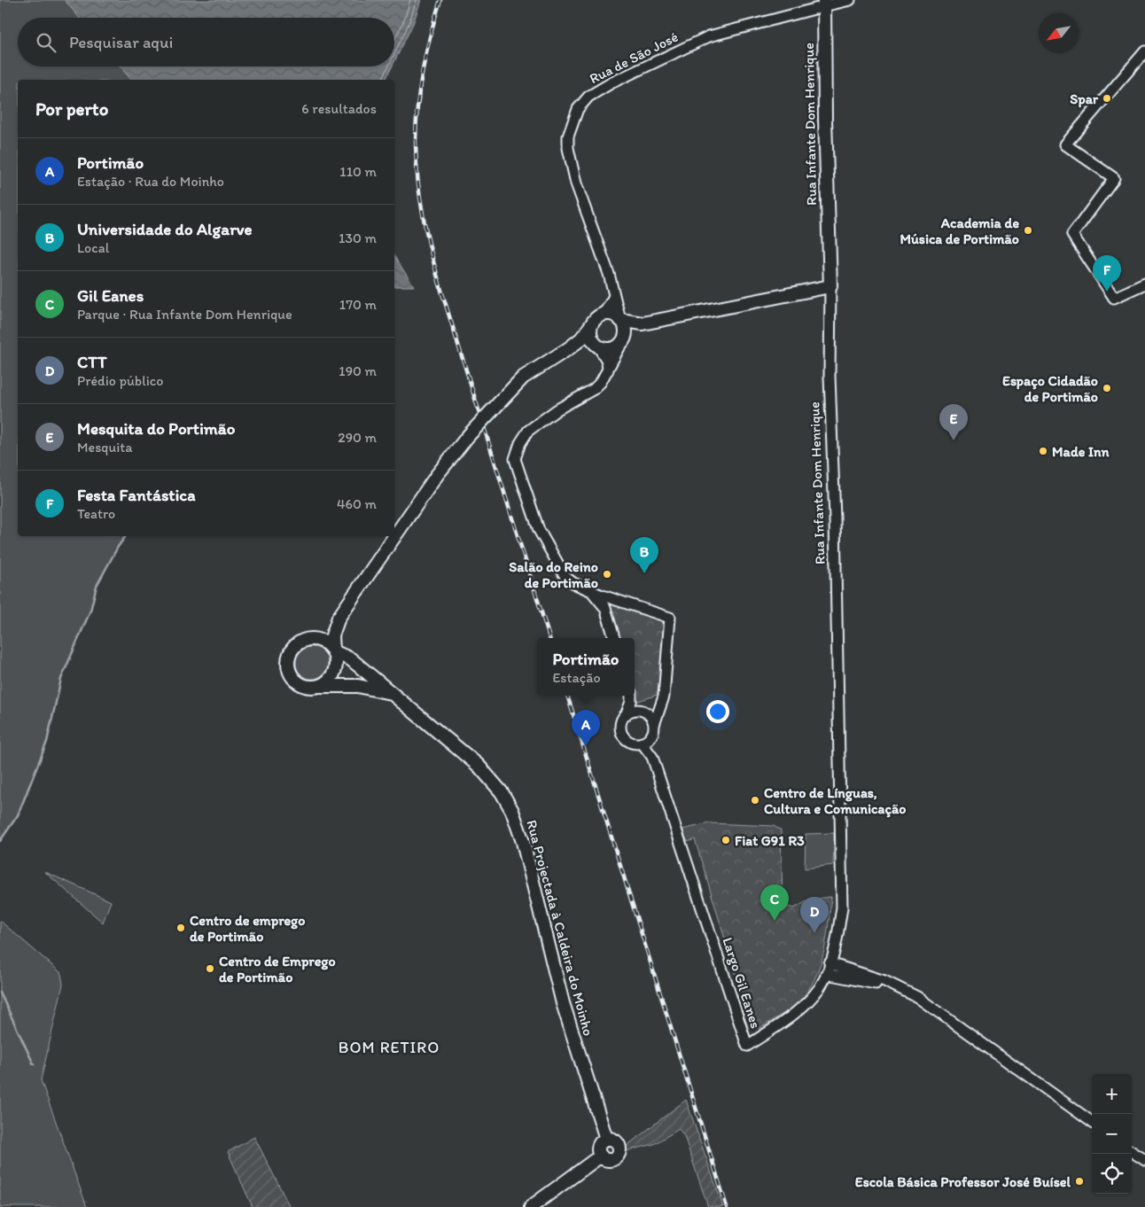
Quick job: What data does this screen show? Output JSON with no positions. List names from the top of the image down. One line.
{"streets":{"main road":["Rua Infante Dom Henrique","Rua Projectada à Caldeira do Moinho"],"street":["Rua de São José","Largo Gil Eanes"]},"crossings":[["Rua de São José","Rua Infante Dom Henrique"],["Rua Infante Dom Henrique","Largo Gil Eanes"]],"districts":["BOM RETIRO"],"places":["Spar","Academia de Música de Portimão","Espaço Cidadão de Portimão","Made Inn","Salão do Reino de Portimão","Centro de Línguas, Cultura e Comunicação","Fiat G91 R3","Centro de emprego de Portimão","Centro de Emprego de Portimão","Escola Básica Professor José Buísel"],"north":"bottom left","page":{"search":"Pesquisar aqui","heading":["Por perto","6 resultados"],"list":[{"mark":"A","name":"Portimão","note":"Estação · Rua do Moinho","value":"110 m"},{"mark":"B","name":"Universidade do Algarve","note":"Local","value":"130 m"},{"mark":"C","name":"Gil Eanes","note":"Parque · Rua Infante Dom Henrique","value":"170 m"},{"mark":"D","name":"CTT","note":"Prédio público","value":"190 m"},{"mark":"E","name":"Mesquita do Portimão","note":"Mesquita","value":"290 m"},{"mark":"F","name":"Festa Fantástica","note":"Teatro","value":"460 m"}],"pins":["F","E","B","A","C","D"],"popup":["Portimão","Estação"],"map_buttons":["+","−"]}}
